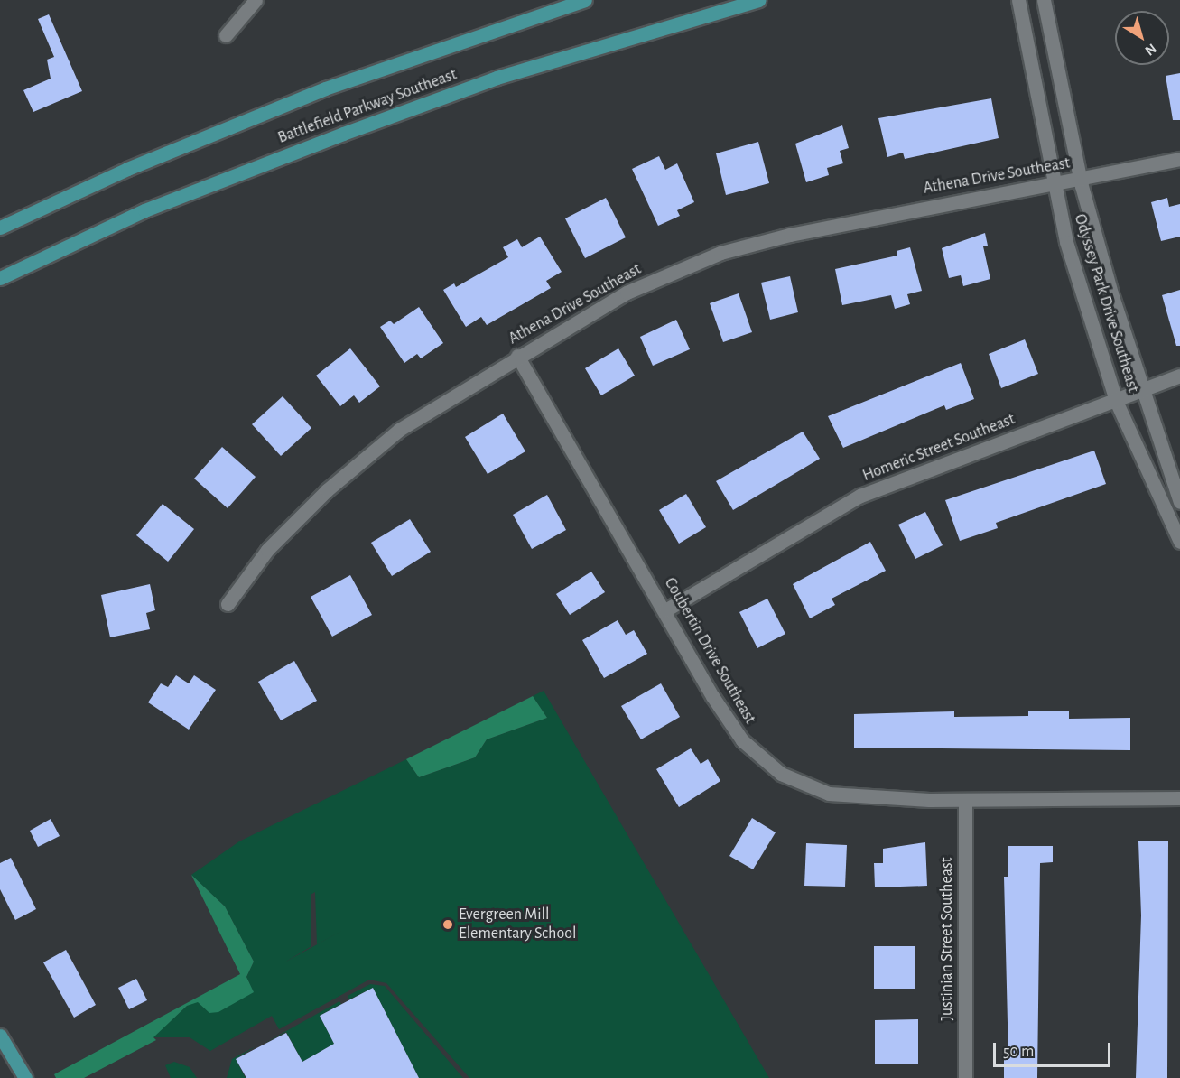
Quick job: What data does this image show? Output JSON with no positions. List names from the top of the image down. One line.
{"streets":{"main road":["Battlefield Parkway Southeast"],"street":["Athena Drive Southeast","Odyssey Park Drive Southeast","Homeric Street Southeast","Coubertin Drive Southeast","Justinian Street Southeast"]},"crossings":[["Athena Drive Southeast","Odyssey Park Drive Southeast"],["Athena Drive Southeast","Coubertin Drive Southeast"],["Odyssey Park Drive Southeast","Homeric Street Southeast"],["Homeric Street Southeast","Coubertin Drive Southeast"],["Coubertin Drive Southeast","Justinian Street Southeast"]],"places":["Evergreen Mill Elementary School"],"scale_bar":"50 m","north":"bottom right"}
